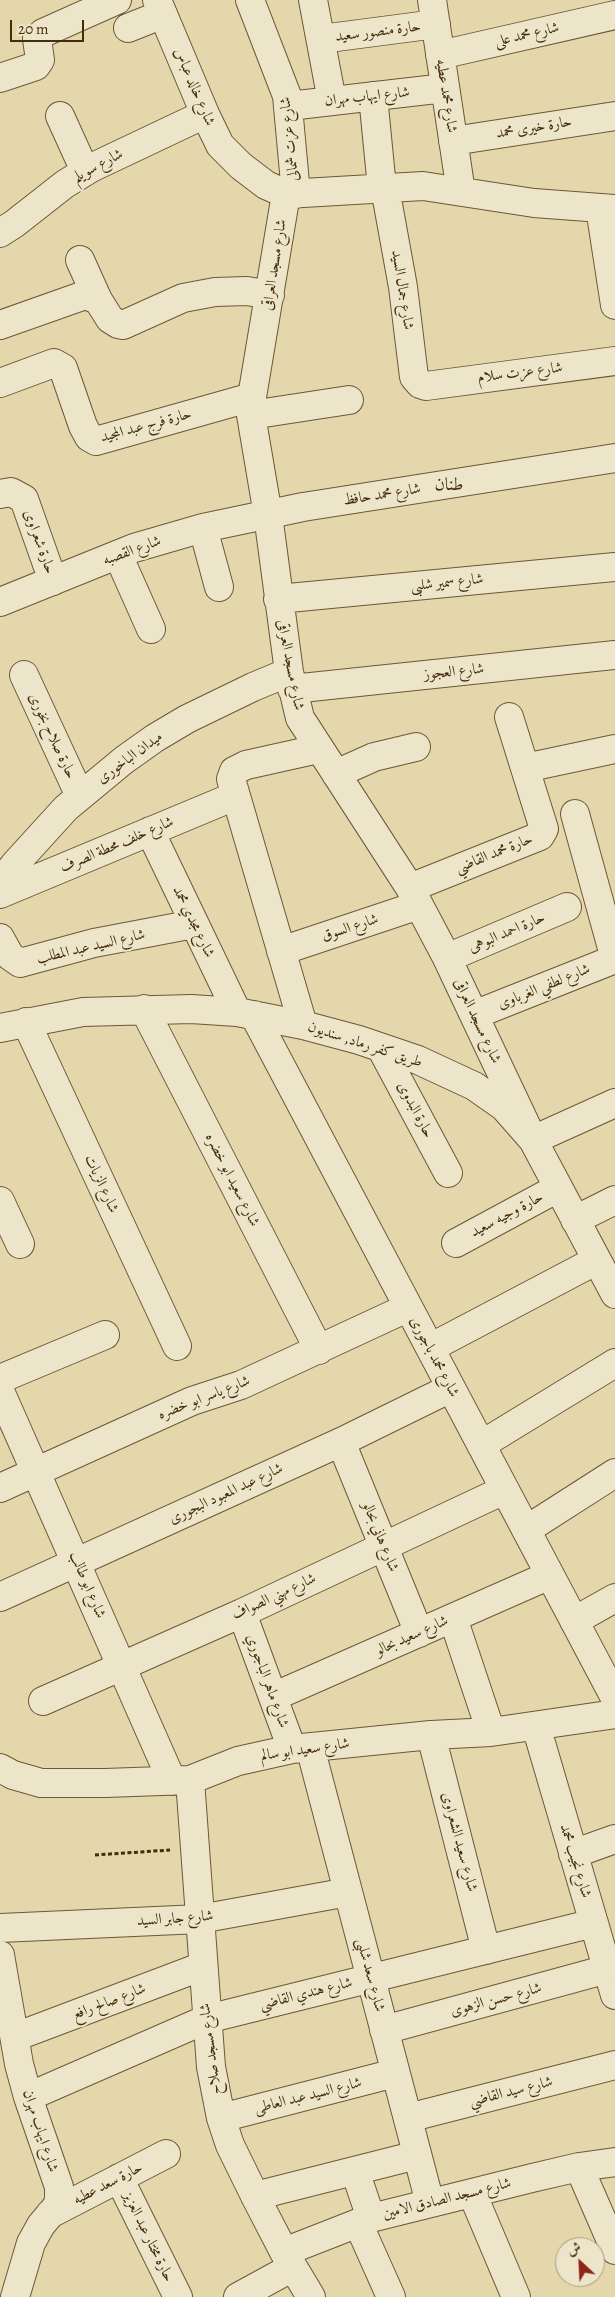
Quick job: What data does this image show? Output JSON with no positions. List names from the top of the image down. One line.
{"streets":{"street":["حارة منصور سعيد","شارع محمد على","شارع خالد عباس","شارع محمد عطيه","شارع ايهاب مهران","حارة خيرى محمد","شارع عزت شمالى","شارع سويلم","شارع مسجد العراقى","شارع جمال السيد","شارع عزت سلام","حارة فرج عبد المجيد","شارع محمد حافظ","حارة شعراوى","شارع القصبه","شارع سمير شلبى","شارع العجوز","حارة صلاح بخورى","ميدان الباخورى","شارع خلف محطة الصرف","حارة محمد القاضي","شارع مجدي محمد","شارع السوق","حارة احمد البوهى","شارع السيد عبد المطلب","شارع لطفي الغرباوى","طريق كفر رماد, سنديون","حارة البدوى","شارع سعيد ابو خضره","شارع الزيات","حارة وجيه سعيد","شارع محمد باجورى","شارع ياسر ابو خضره","شارع عبد المعبود البجورى","شارع هاني بحالو","شارع ابو طالب","شارع مهني الصواف","شارع سعيد بحالو","شارع ماهر الباجوري","شارع سعيد ابو سالم","شارع سعيد الشعراوى","شارع نجيب محمد","شارع جابر السيد","شارع سعد شلبى","شارع هندي القاضي","شارع حسن الزهوى","شارع صالح رافع","شارع مسجد صلاح","شارع سيد القاضي","شارع السيد عبد العاطى","حارة سعد عطيه","شارع مسجد الصادق الامين","حارة مختار عبد العزيز"]},"crossings":[["حارة منصور سعيد","شارع محمد عطيه"],["شارع محمد على","شارع محمد عطيه"],["شارع خالد عباس","شارع عزت شمالى"],["شارع خالد عباس","شارع سويلم"],["شارع خالد عباس","شارع مسجد العراقى"],["شارع محمد عطيه","شارع ايهاب مهران"],["شارع محمد عطيه","حارة خيرى محمد"],["شارع ايهاب مهران","شارع عزت شمالى"],["شارع ايهاب مهران","شارع جمال السيد"],["شارع ايهاب مهران","شارع هندي القاضي"],["شارع ايهاب مهران","شارع صالح رافع"],["شارع ايهاب مهران","حارة سعد عطيه"],["شارع عزت شمالى","شارع مسجد العراقى"],["شارع مسجد العراقى","حارة فرج عبد المجيد"],["شارع مسجد العراقى","شارع محمد حافظ"],["شارع مسجد العراقى","شارع القصبه"],["شارع مسجد العراقى","شارع سمير شلبى"],["شارع مسجد العراقى","شارع العجوز"],["شارع مسجد العراقى","ميدان الباخورى"],["شارع مسجد العراقى","حارة محمد القاضي"],["شارع مسجد العراقى","شارع السوق"],["شارع مسجد العراقى","حارة احمد البوهى"],["شارع مسجد العراقى","شارع لطفي الغرباوى"],["شارع مسجد العراقى","طريق كفر رماد, سنديون"],["شارع جمال السيد","شارع عزت سلام"],["شارع محمد حافظ","شارع القصبه"],["حارة شعراوى","شارع القصبه"],["شارع العجوز","ميدان الباخورى"],["حارة صلاح بخورى","ميدان الباخورى"],["شارع خلف محطة الصرف","شارع مجدي محمد"],["حارة محمد القاضي","شارع السوق"],["شارع مجدي محمد","شارع السيد عبد المطلب"],["شارع مجدي محمد","طريق كفر رماد, سنديون"],["شارع مجدي محمد","شارع محمد باجورى"],["طريق كفر رماد, سنديون","حارة البدوى"],["طريق كفر رماد, سنديون","شارع سعيد ابو خضره"],["طريق كفر رماد, سنديون","شارع الزيات"],["طريق كفر رماد, سنديون","حارة وجيه سعيد"],["طريق كفر رماد, سنديون","شارع محمد باجورى"],["شارع سعيد ابو خضره","شارع ياسر ابو خضره"],["شارع محمد باجورى","شارع ياسر ابو خضره"],["شارع محمد باجورى","شارع عبد المعبود البجورى"],["شارع محمد باجورى","شارع مهني الصواف"],["شارع محمد باجورى","شارع سعيد بحالو"],["شارع ياسر ابو خضره","شارع ابو طالب"],["شارع عبد المعبود البجورى","شارع هاني بحالو"],["شارع عبد المعبود البجورى","شارع ابو طالب"],["شارع هاني بحالو","شارع مهني الصواف"],["شارع هاني بحالو","شارع سعيد بحالو"],["شارع ابو طالب","شارع مهني الصواف"],["شارع ابو طالب","شارع سعيد ابو سالم"],["شارع ابو طالب","شارع مسجد صلاح"],["شارع مهني الصواف","شارع ماهر الباجوري"],["شارع سعيد بحالو","شارع ماهر الباجوري"],["شارع ماهر الباجوري","شارع سعيد ابو سالم"],["شارع ماهر الباجوري","شارع سعد شلبى"],["شارع سعيد ابو سالم","شارع سعيد الشعراوى"],["شارع سعيد ابو سالم","شارع نجيب محمد"],["شارع سعيد ابو سالم","شارع سعد شلبى"],["شارع سعيد ابو سالم","شارع مسجد صلاح"],["شارع سعيد الشعراوى","شارع هندي القاضي"],["شارع نجيب محمد","شارع هندي القاضي"],["شارع نجيب محمد","شارع حسن الزهوى"],["شارع جابر السيد","شارع سعد شلبى"],["شارع جابر السيد","شارع مسجد صلاح"],["شارع سعد شلبى","شارع هندي القاضي"],["شارع سعد شلبى","شارع حسن الزهوى"],["شارع سعد شلبى","شارع سيد القاضي"],["شارع سعد شلبى","شارع السيد عبد العاطى"],["شارع سعد شلبى","شارع مسجد الصادق الامين"],["شارع هندي القاضي","شارع مسجد صلاح"],["شارع صالح رافع","شارع مسجد صلاح"],["شارع مسجد صلاح","شارع السيد عبد العاطى"],["شارع مسجد صلاح","شارع مسجد الصادق الامين"],["حارة سعد عطيه","حارة مختار عبد العزيز"]],"districts":["طنان"],"scale_bar":"20 m","north":"top left"}
